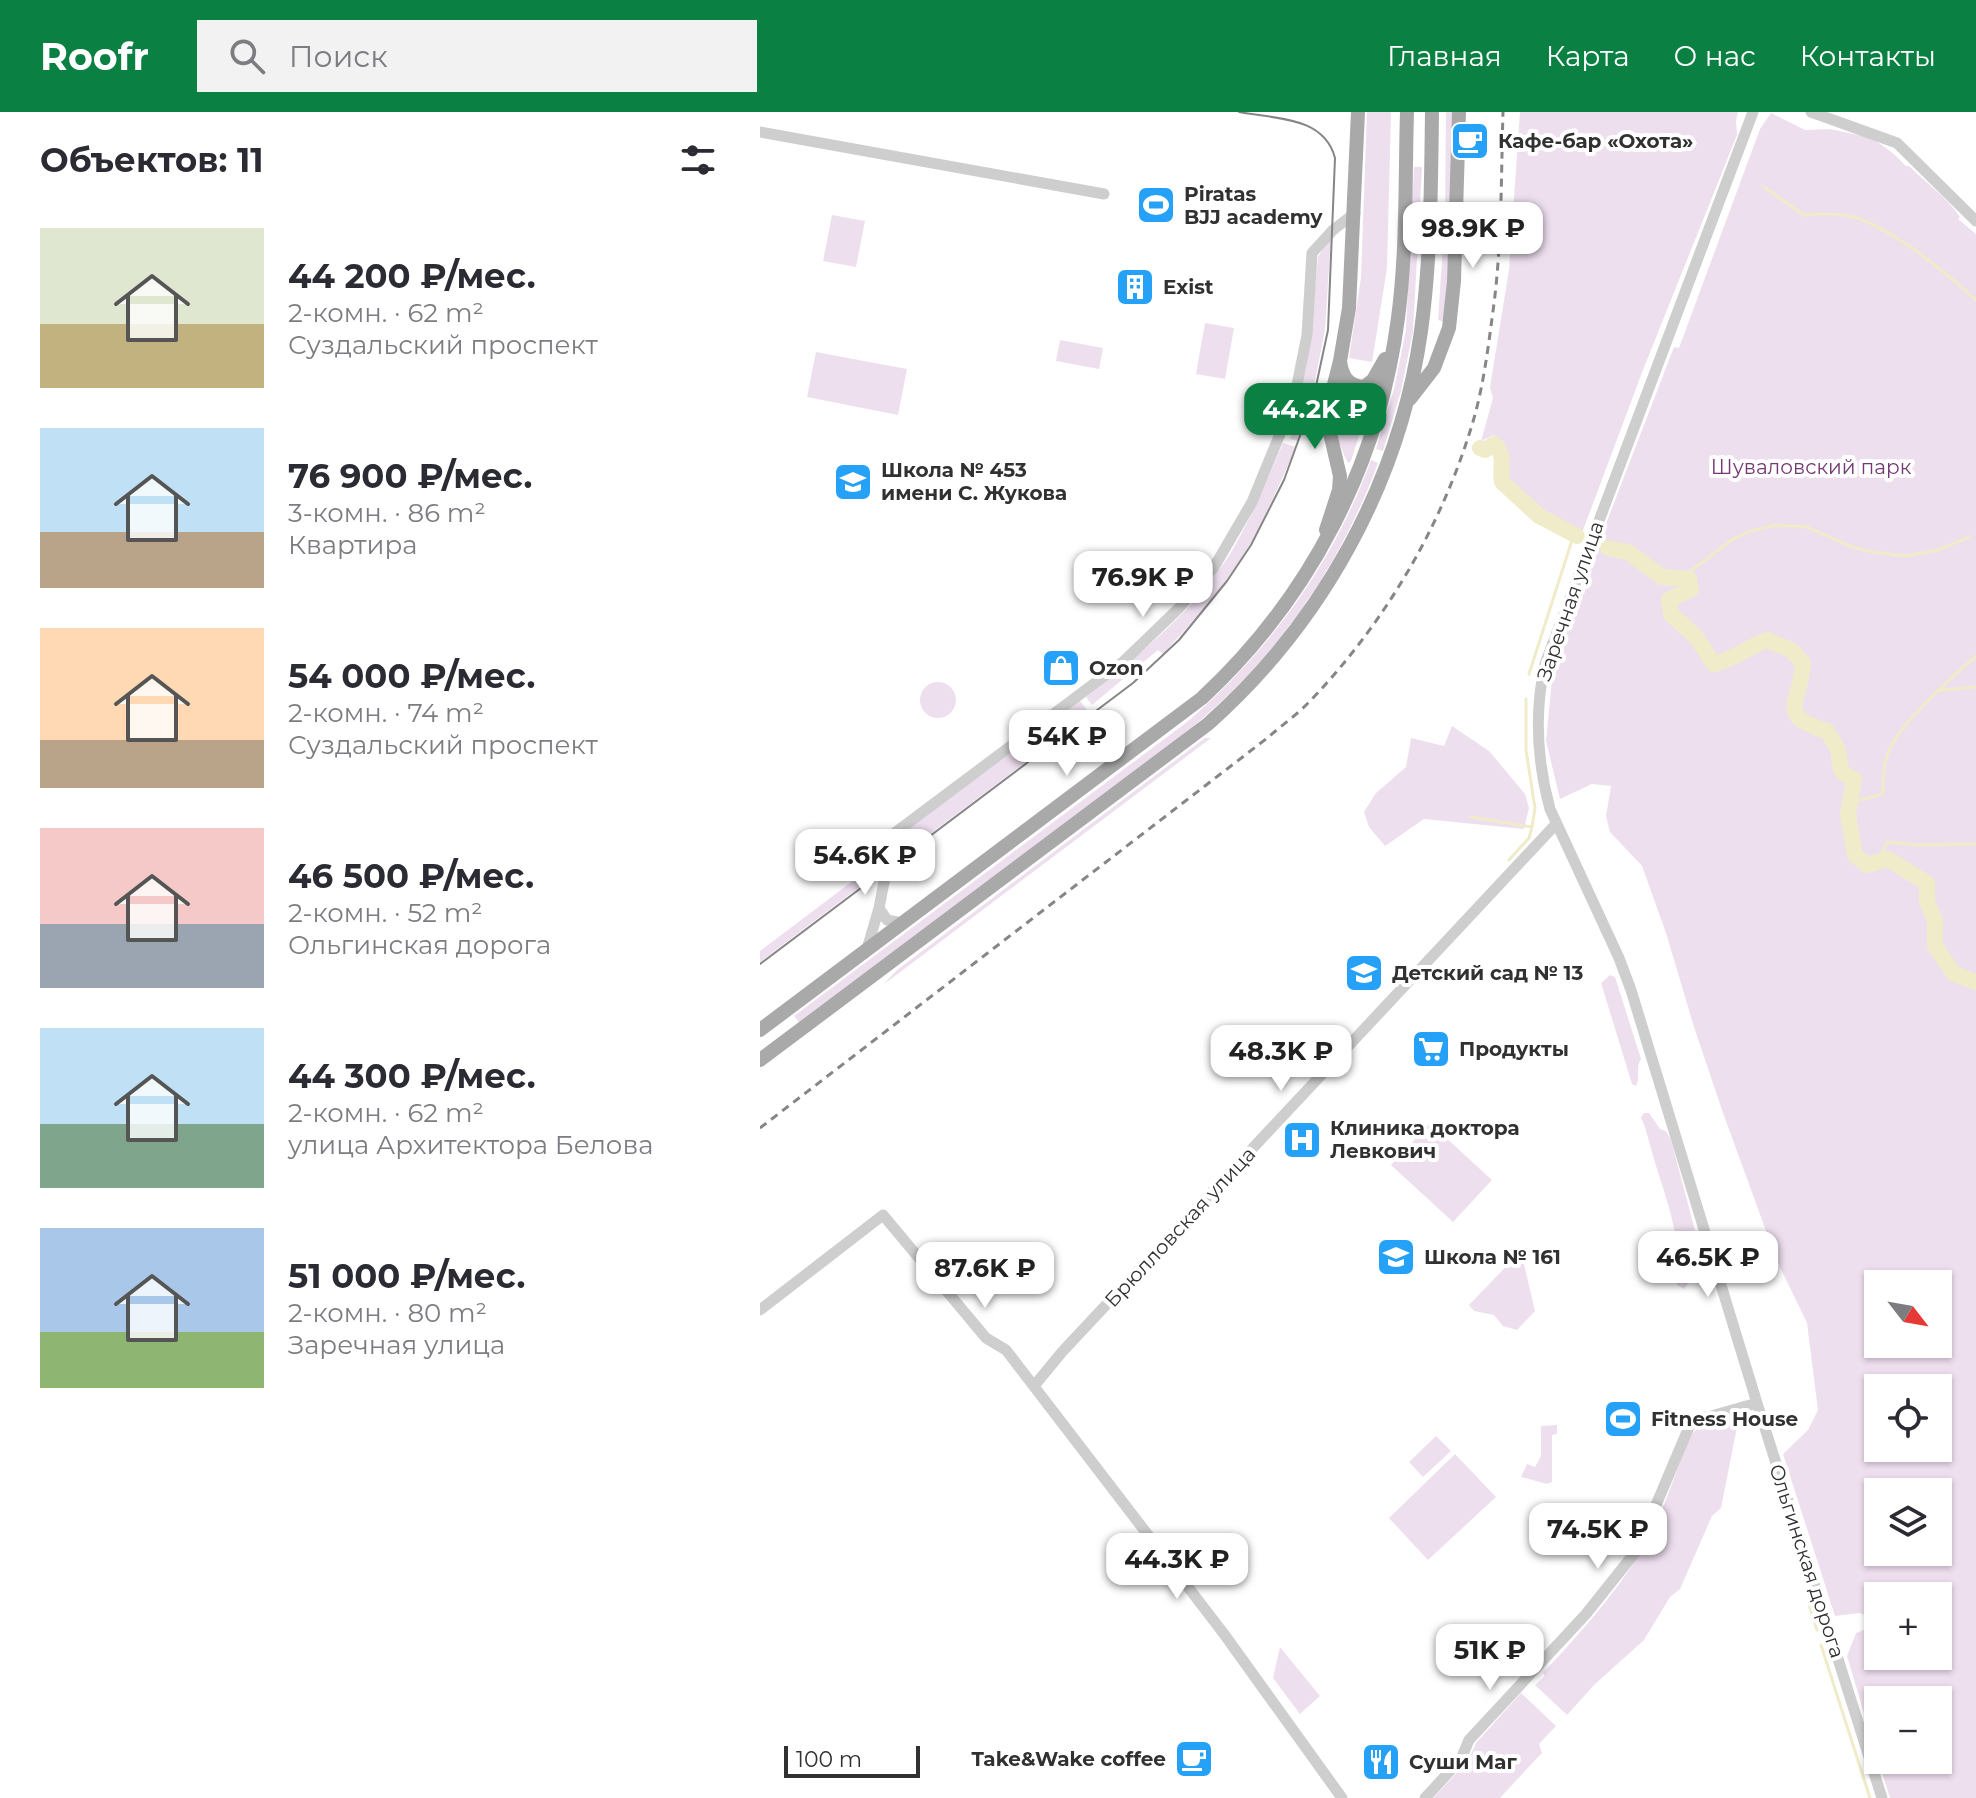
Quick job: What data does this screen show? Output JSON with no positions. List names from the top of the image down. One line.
{"streets":{"street":["Заречная улица","Брюлловская улица","Ольгинская дорога"]},"crossings":[["Заречная улица","Брюлловская улица"],["Заречная улица","Ольгинская дорога"]],"parks":["Шуваловский парк"],"places":{"cafe":["Кафе-бар «Охота»","Take&Wake coffee"],"sports":["Piratas BJJ academy","Fitness House"],"building":["Exist"],"school or university":["Школа № 453 имени С. Жукова","Детский сад № 13","Школа № 161"],"shop":["Ozon"],"supermarket":["Продукты"],"hospital":["Клиника доктора Левкович"],"restaurant":["Суши Маг"]},"scale_bar":"100 m","north":"bottom right","page":{"header":"Roofr","search":"Поиск","nav":["Главная","Карта","О нас","Контакты"],"heading":"Объектов: 11","price":["98.9K ₽","44.2K ₽","76.9K ₽","54K ₽","54.6K ₽","48.3K ₽","46.5K ₽","87.6K ₽","74.5K ₽","44.3K ₽","51K ₽"],"list":[{"name":"44 200 ₽/мес.","note":"2-комн. · 62 m² · Суздальский проспект"},{"name":"76 900 ₽/мес.","note":"3-комн. · 86 m² · Квартира"},{"name":"54 000 ₽/мес.","note":"2-комн. · 74 m² · Суздальский проспект"},{"name":"46 500 ₽/мес.","note":"2-комн. · 52 m² · Ольгинская дорога"},{"name":"44 300 ₽/мес.","note":"2-комн. · 62 m² · улица Архитектора Белова"},{"name":"51 000 ₽/мес.","note":"2-комн. · 80 m² · Заречная улица"}],"map_buttons":["+","−"],"scale":"100 m"}}
